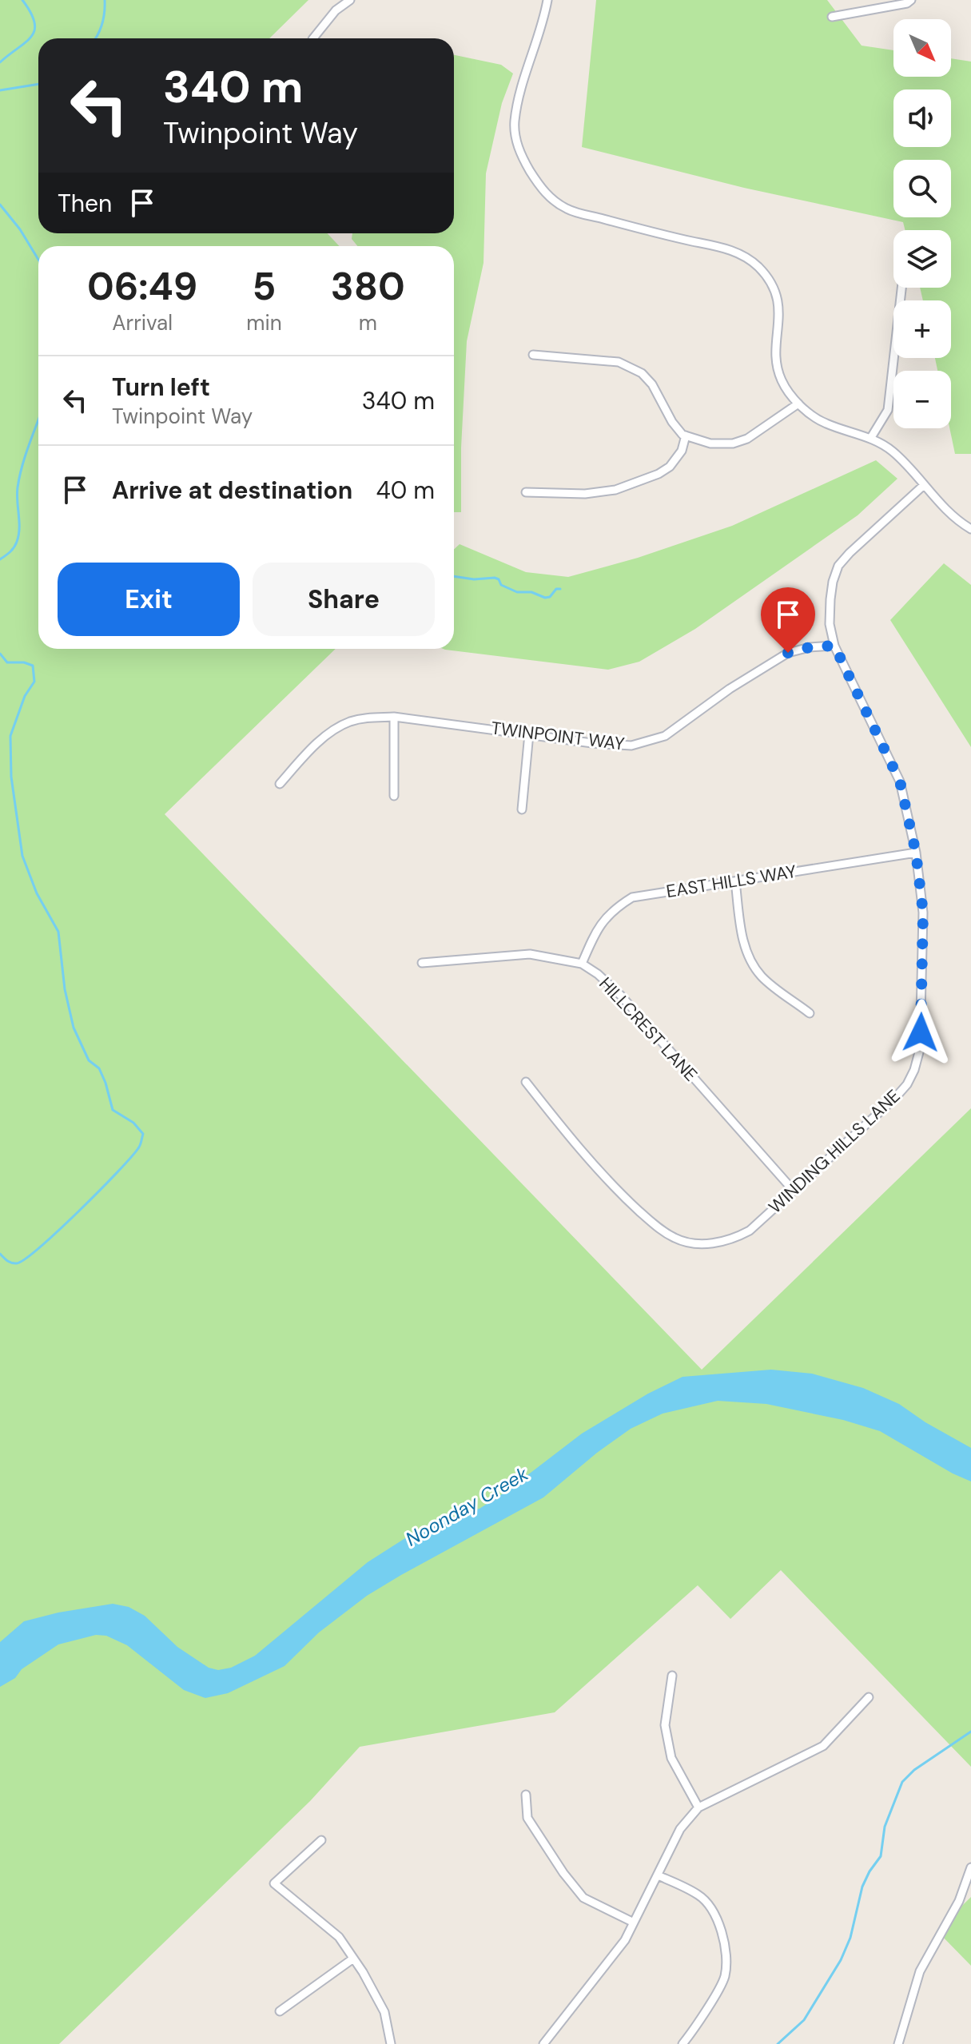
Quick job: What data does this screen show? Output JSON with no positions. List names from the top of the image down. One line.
{"streets":{"street":["TWINPOINT WAY","EAST HILLS WAY","HILLCREST LANE","WINDING HILLS LANE"]},"crossings":[["TWINPOINT WAY","WINDING HILLS LANE"],["EAST HILLS WAY","HILLCREST LANE"],["EAST HILLS WAY","WINDING HILLS LANE"],["HILLCREST LANE","WINDING HILLS LANE"]],"water":["Noonday Creek"],"north":"bottom right","page":{"map_buttons":["+","−"],"turn":["340 m","Twinpoint Way"],"then":"Then","eta":["06:49","Arrival","5","min","380","m"],"list":[{"name":"Turn left","note":"Twinpoint Way","value":"340 m"},{"name":"Arrive at destination","value":"40 m"}],"buttons":["Exit","Share"]}}
